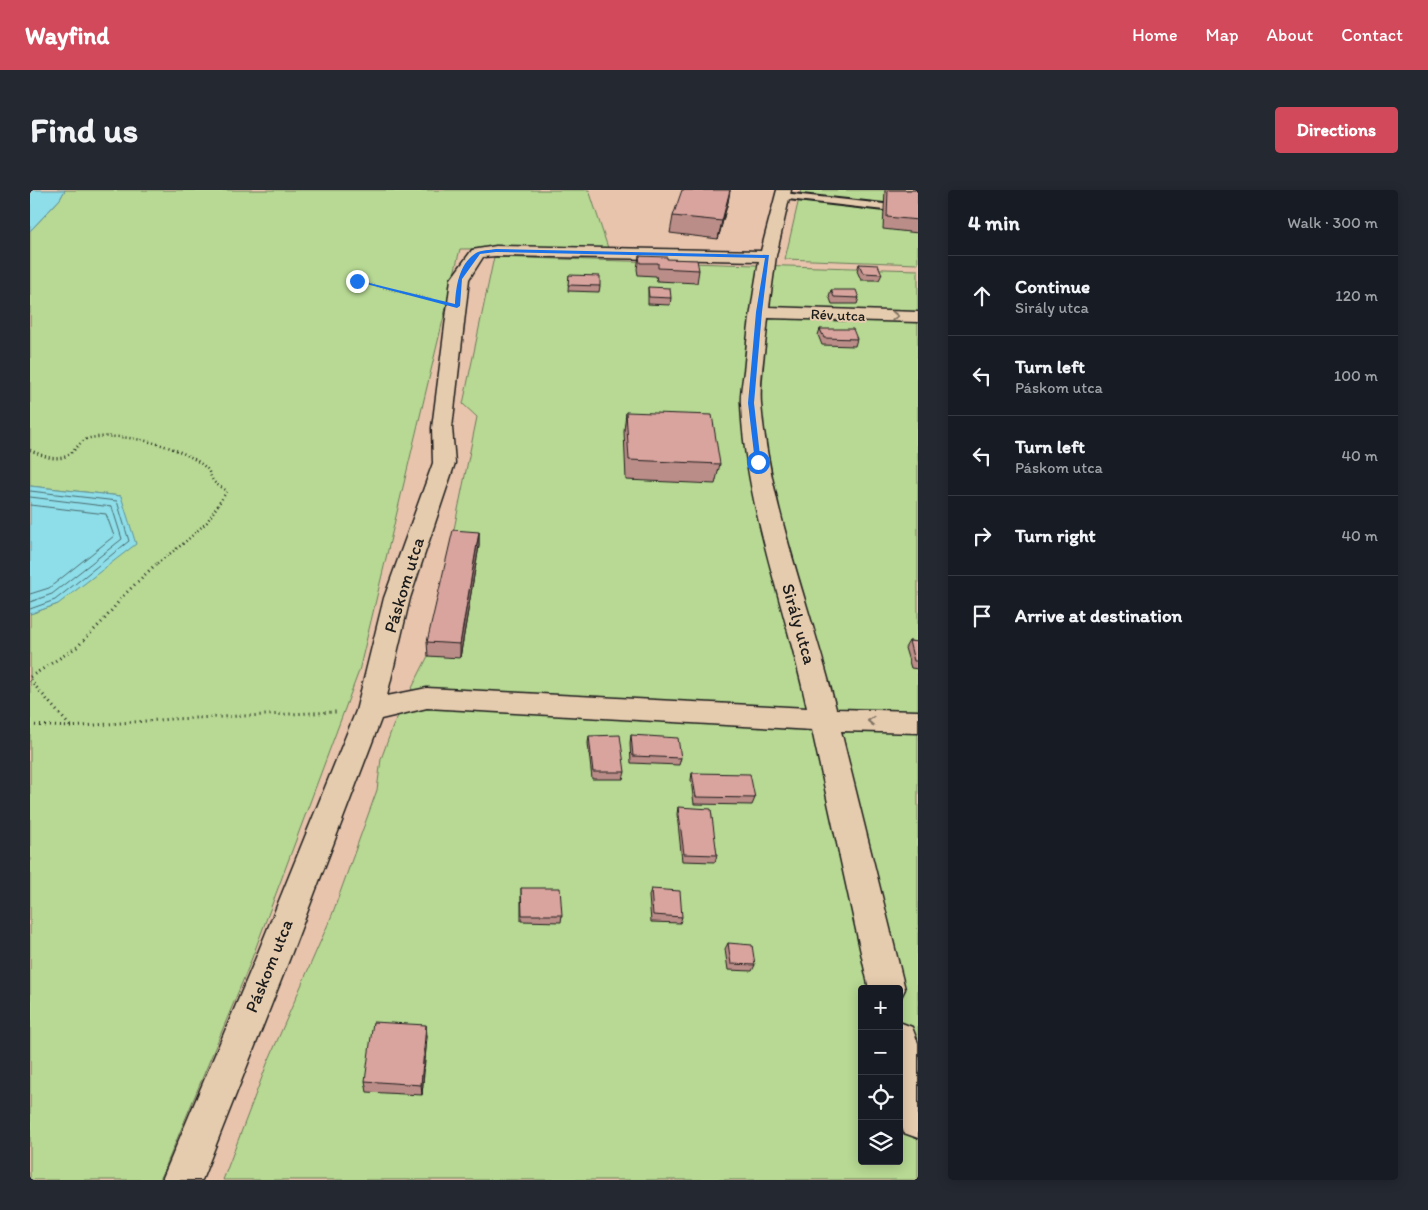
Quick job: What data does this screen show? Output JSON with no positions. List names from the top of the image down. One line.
{"streets":{"street":["Rév utca","Páskom utca","Sirály utca"]},"crossings":[["Rév utca","Sirály utca"],["Páskom utca","Sirály utca"]],"one_way":["Rév utca"],"page":{"header":"Wayfind","nav":["Home","Map","About","Contact"],"buttons":"Directions","title":"Find us","heading":["4 min","Walk · 300 m"],"list":[["Continue","Sirály utca","120 m"],["Turn left","Páskom utca","100 m"],["Turn left","Páskom utca","40 m"],["Turn right","40 m"],"Arrive at destination"],"map_buttons":["+","−"]}}
